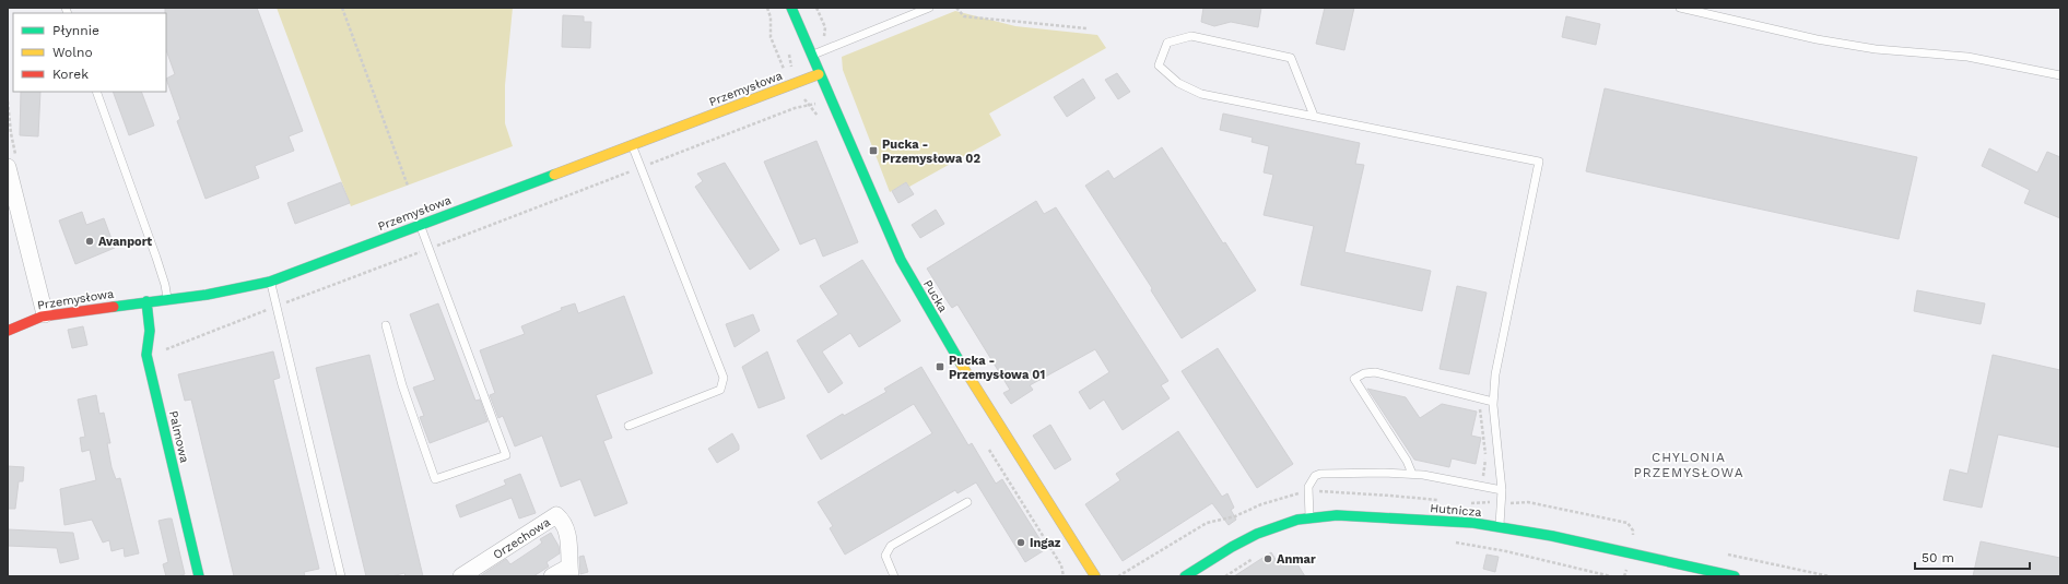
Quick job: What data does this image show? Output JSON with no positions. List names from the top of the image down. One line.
{"streets":{"street":["Przemysłowa","Pucka","Palmowa","Hutnicza","Orzechowa"]},"crossings":[["Przemysłowa","Pucka"],["Przemysłowa","Palmowa"]],"districts":["CHYLONIA PRZEMYSŁOWA"],"places":{"transit":["Pucka - Przemysłowa 02","Pucka - Przemysłowa 01"],"other":["Avanport","Ingaz","Anmar"]},"legend":["Płynnie","Wolno","Korek"],"scale_bar":"50 m"}
